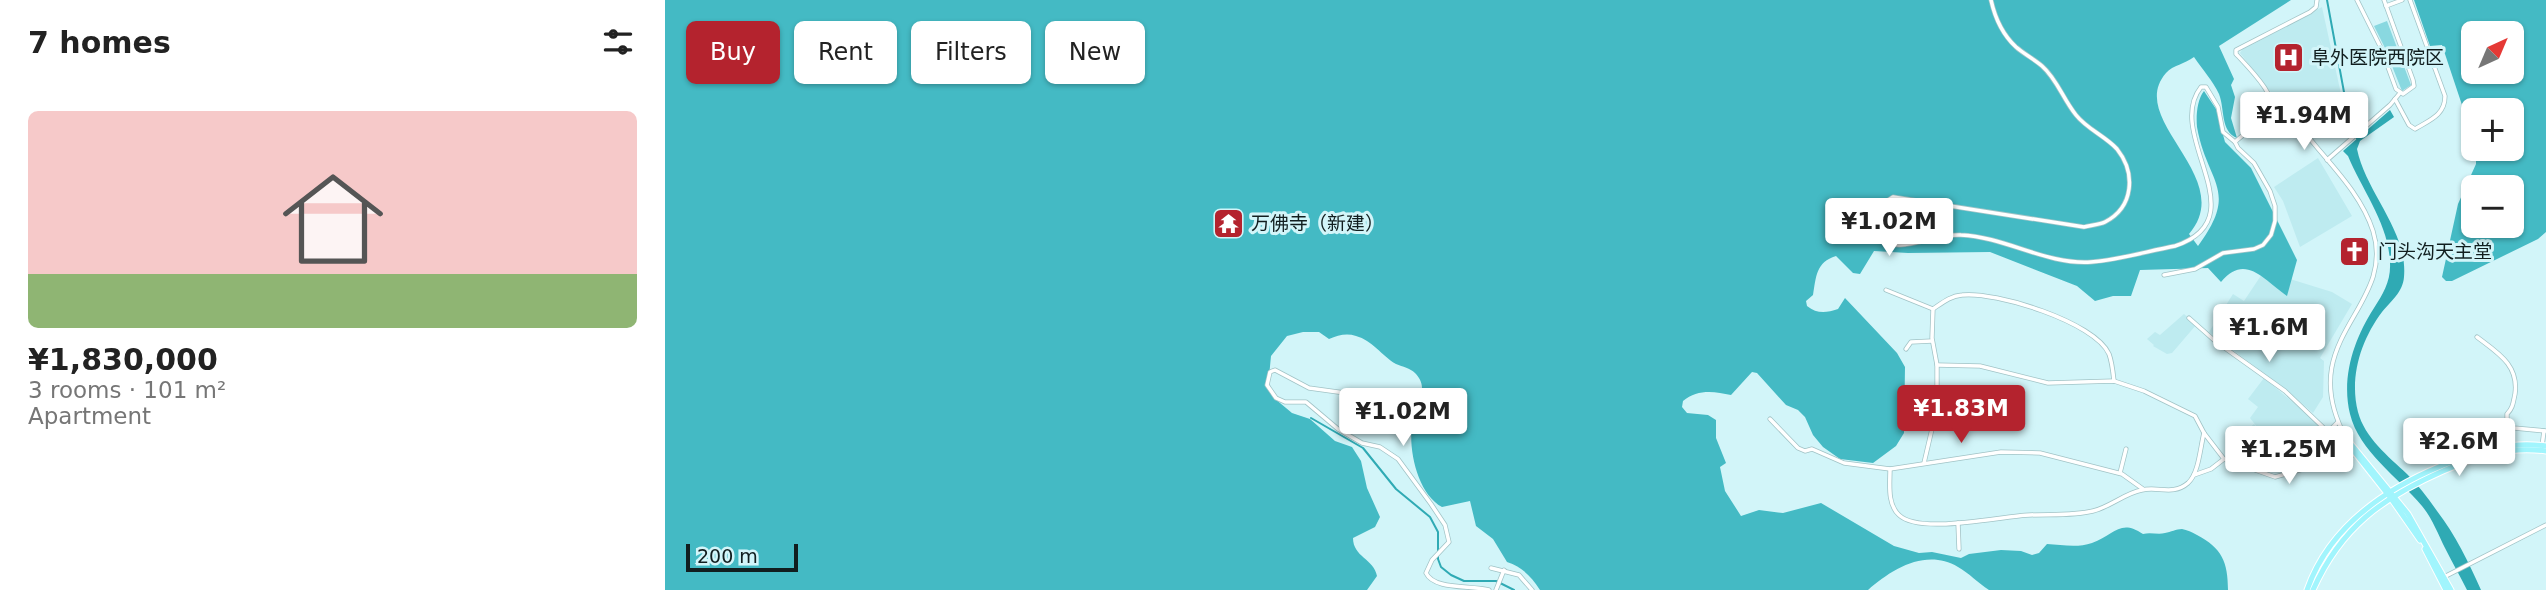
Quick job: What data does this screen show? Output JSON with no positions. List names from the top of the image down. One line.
{"places":{"hospital":["阜外医院西院区"],"temple":["万佛寺（新建）"],"church":["门头沟天主堂"]},"scale_bar":"200 m","north":"top right","page":{"heading":"7 homes","map_buttons":["+","−"],"chip":["Buy","Rent","Filters","New"],"list":[{"name":"¥1,830,000","note":"3 rooms · 101 m² · Apartment"}],"price":["¥1.94M","¥1.02M","¥1.6M","¥1.83M","¥1.02M","¥2.6M","¥1.25M"],"scale":"200 m"}}
